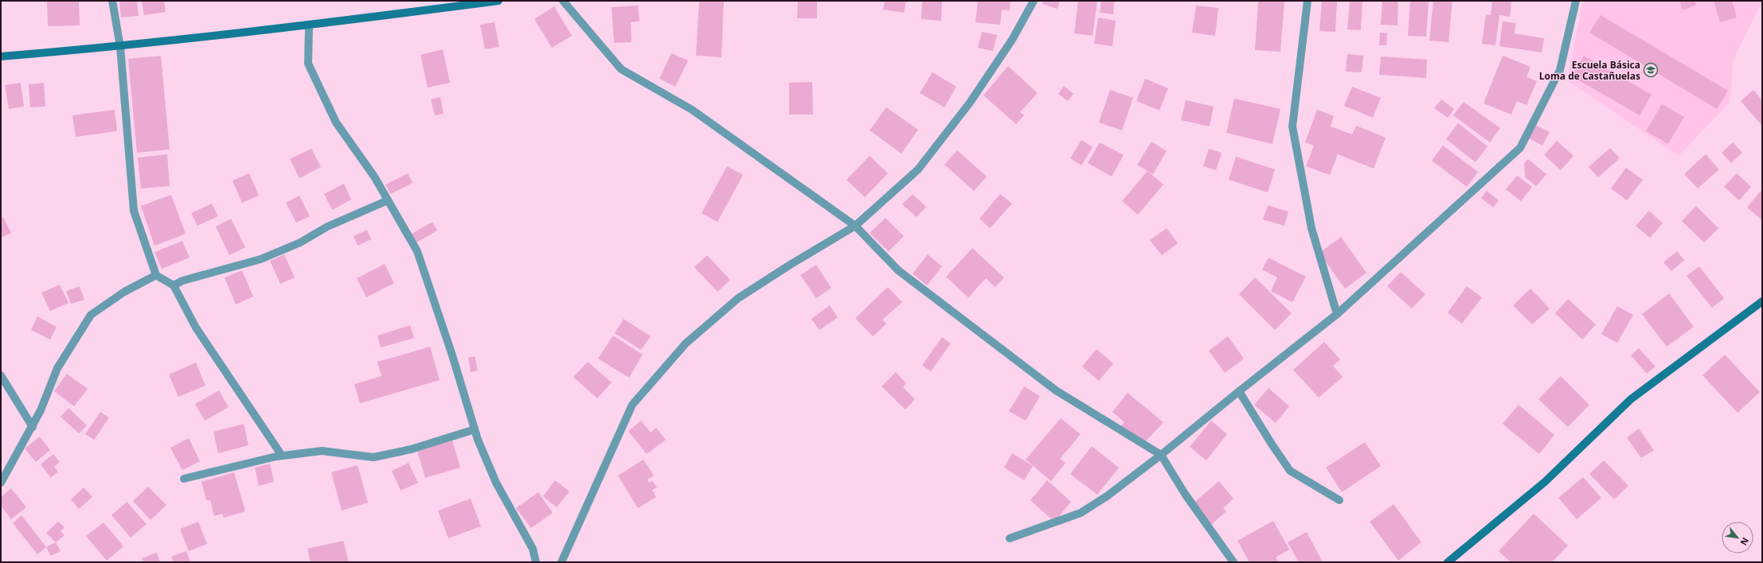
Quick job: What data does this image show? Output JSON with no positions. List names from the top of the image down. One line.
{"places":{"school or university":["Escuela Básica Loma de Castañuelas"]},"north":"bottom right"}
